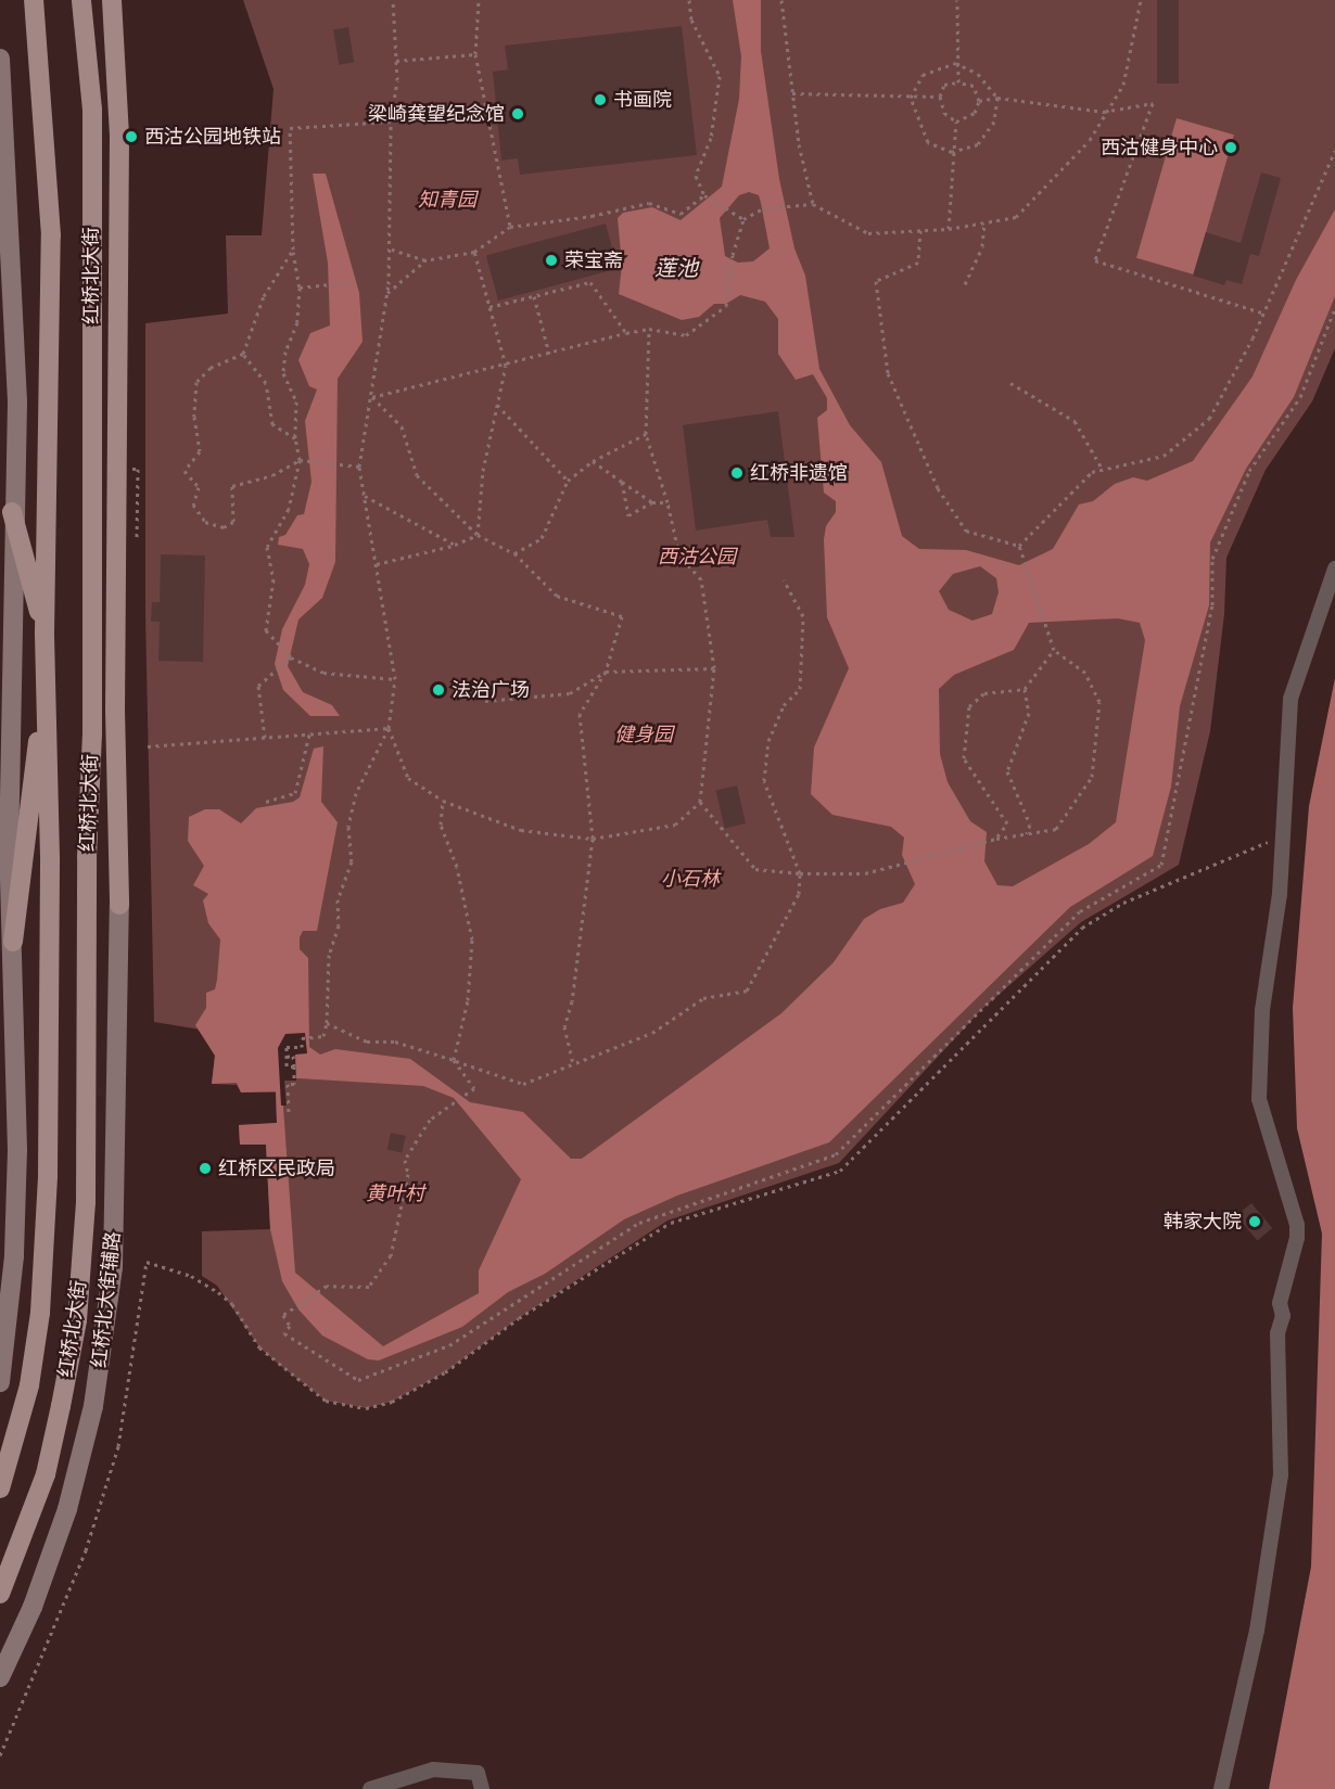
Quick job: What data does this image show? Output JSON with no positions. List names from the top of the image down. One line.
{"streets":{"main road":["红桥北大街","红桥北大街辅路"]},"water":["莲池"],"parks":["知青园","西沽公园","健身园","小石林","黄叶村"],"places":["书画院","梁崎龚望纪念馆","西沽公园地铁站","西沽健身中心","荣宝斋","红桥非遗馆","法治广场","红桥区民政局","韩家大院"]}
